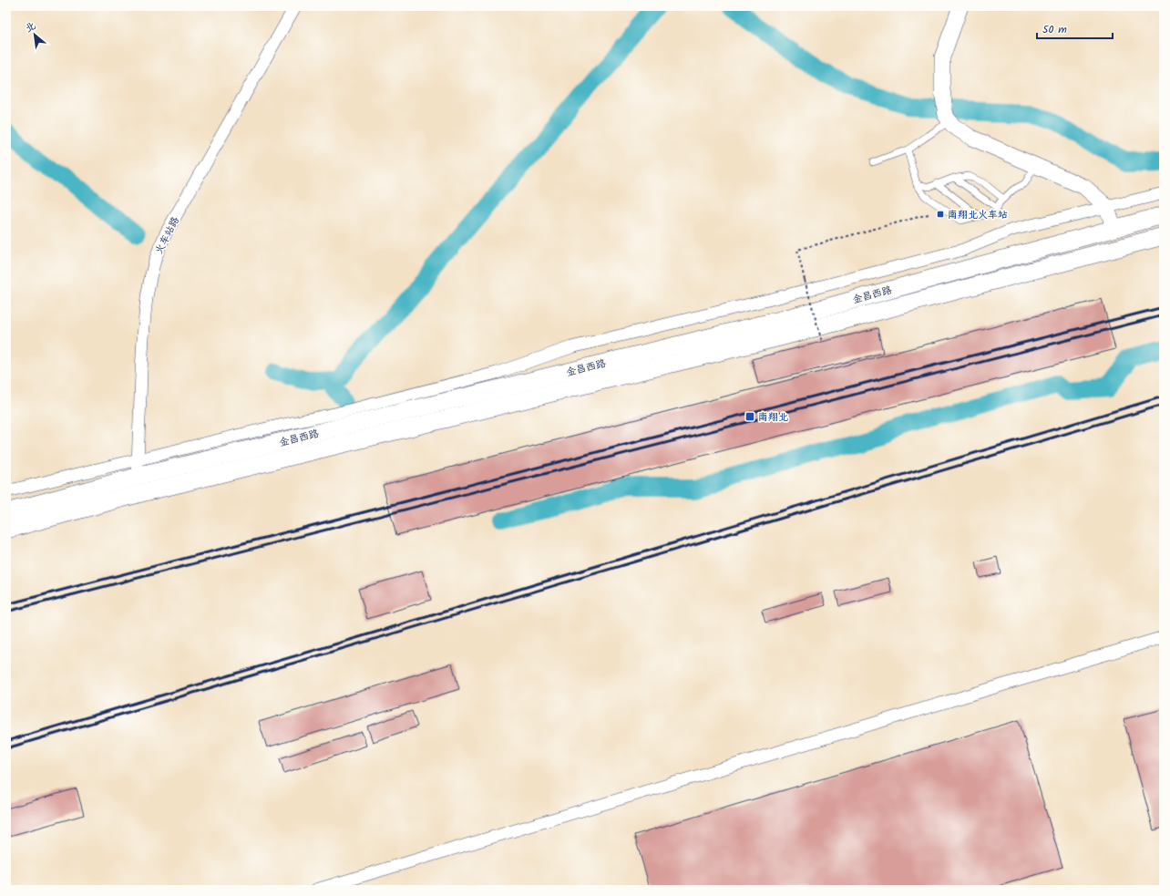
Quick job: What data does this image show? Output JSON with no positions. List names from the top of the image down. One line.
{"streets":{"main road":["金昌西路"],"street":["火车站路"]},"crossings":[["火车站路","金昌西路"]],"places":{"transit":["南翔北火车站","南翔北"]},"scale_bar":"50 m","north":"top left"}
